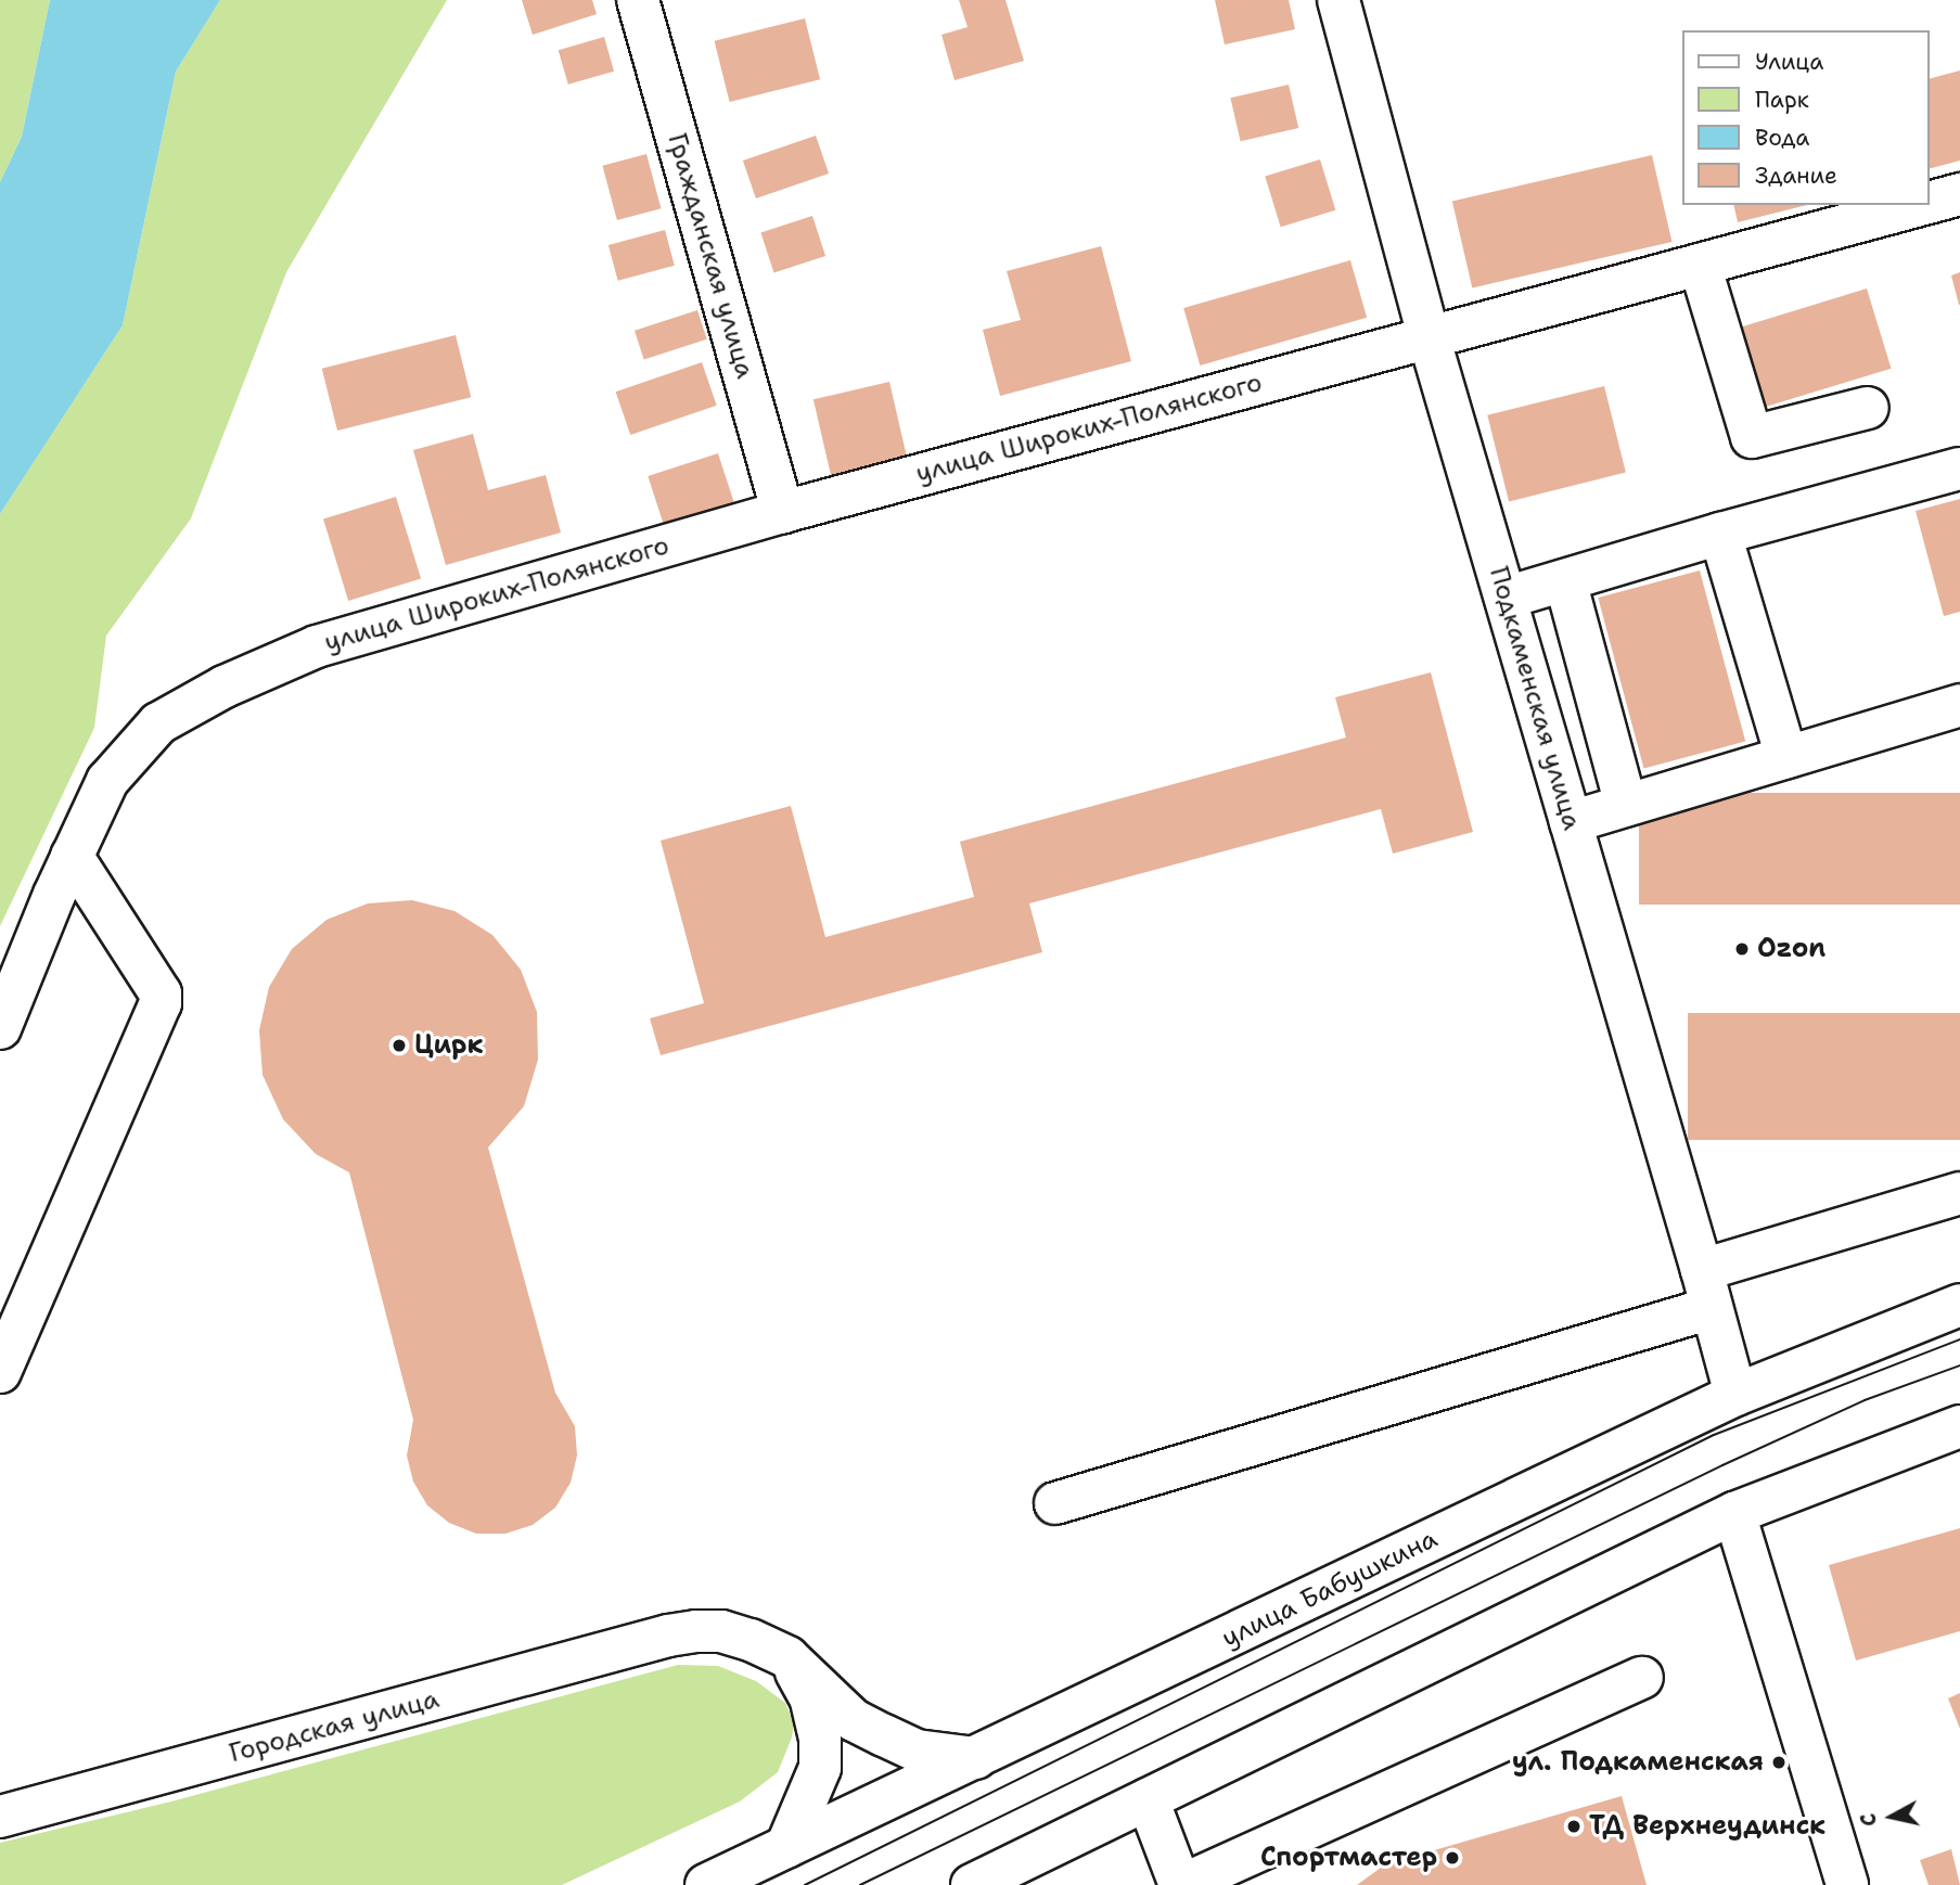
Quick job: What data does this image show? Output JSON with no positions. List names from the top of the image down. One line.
{"streets":{"street":["Гражданская улица","улица Широких-Полянского","Подкаменская улица","улица Бабушкина","Городская улица"]},"crossings":[["Гражданская улица","улица Широких-Полянского"],["улица Широких-Полянского","Подкаменская улица"],["Подкаменская улица","улица Бабушкина"],["улица Бабушкина","Городская улица"]],"places":["Ozon","Цирк","ул. Подкаменская","ТД Верхнеудинск","Спортмастер"],"legend":["Улица","Парк","Вода","Здание"],"north":"left"}
